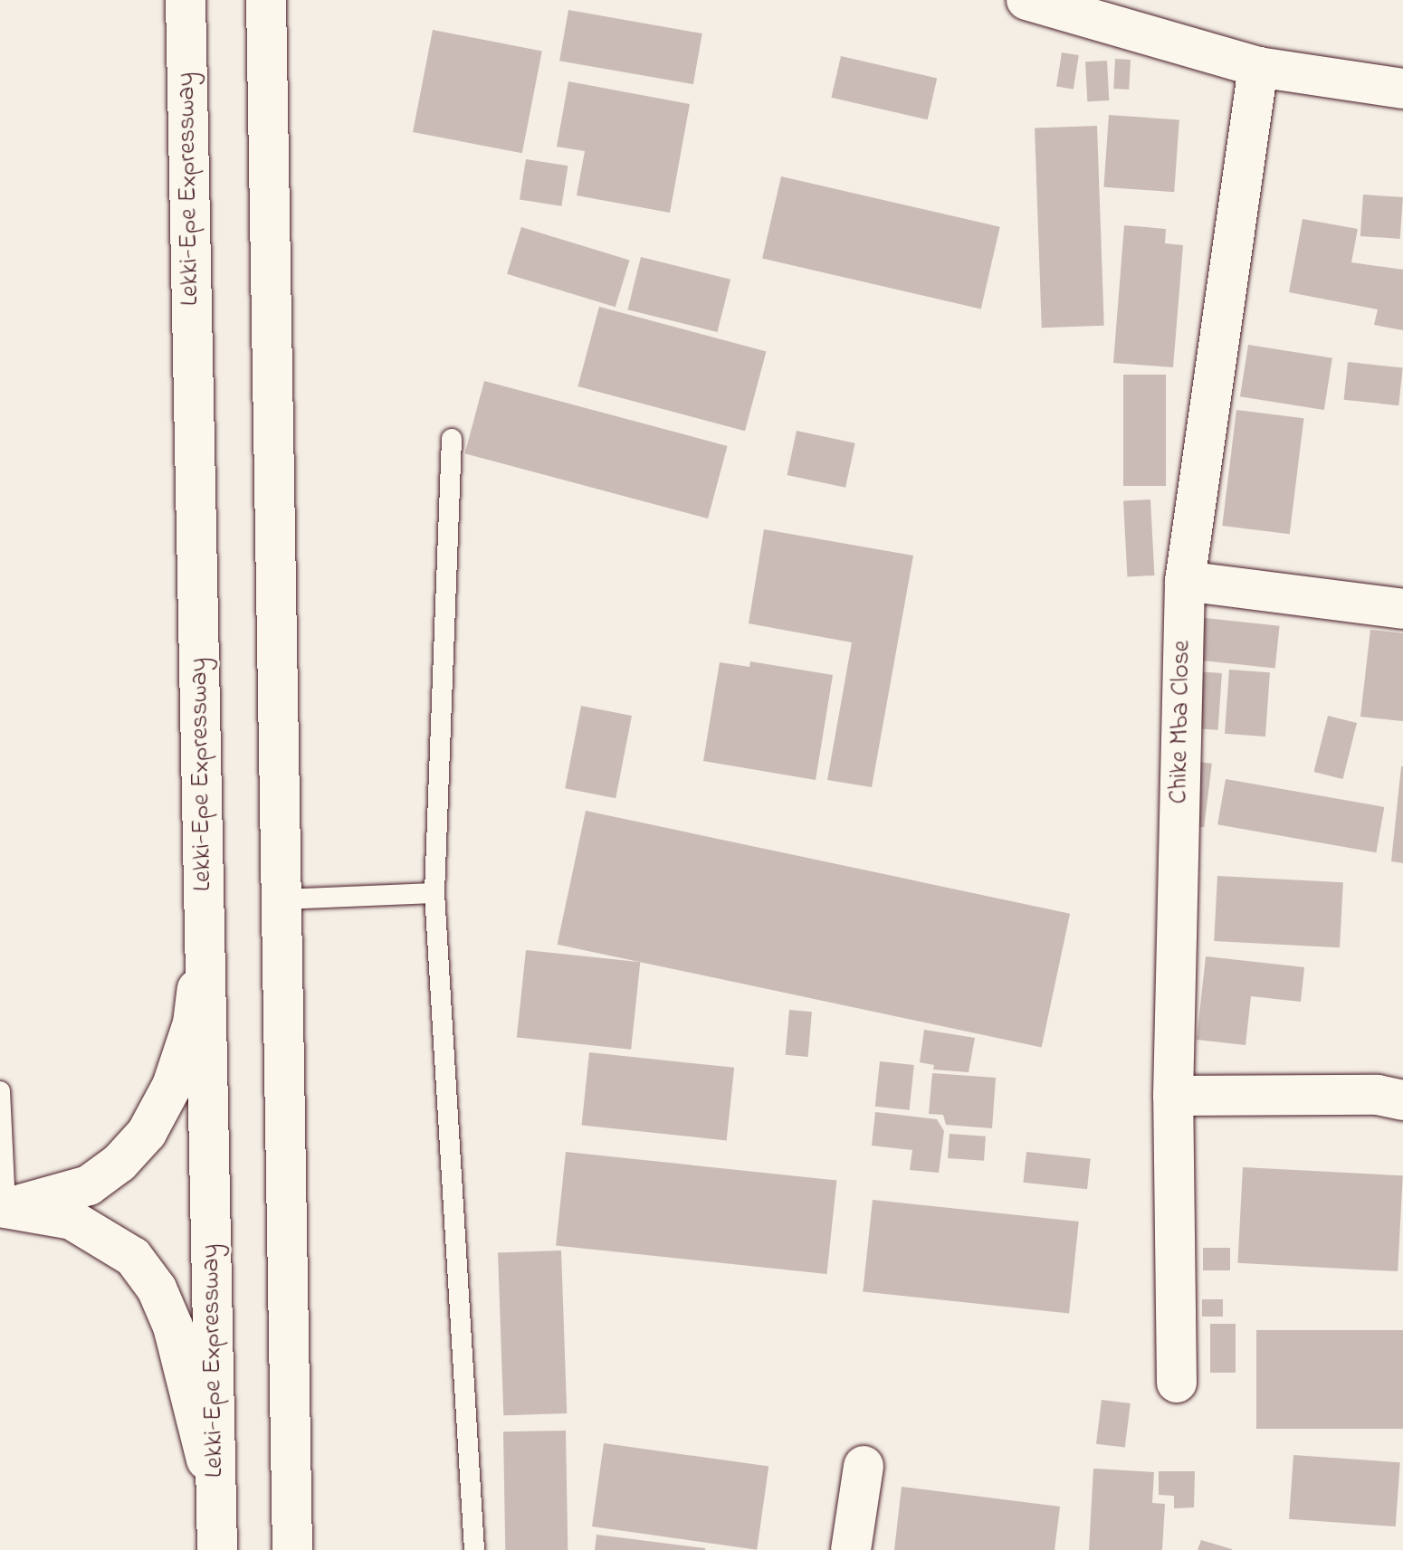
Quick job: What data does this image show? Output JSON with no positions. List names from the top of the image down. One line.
{"streets":{"main road":["Lekki-Epe Expressway","Chike Mba Close"]}}
